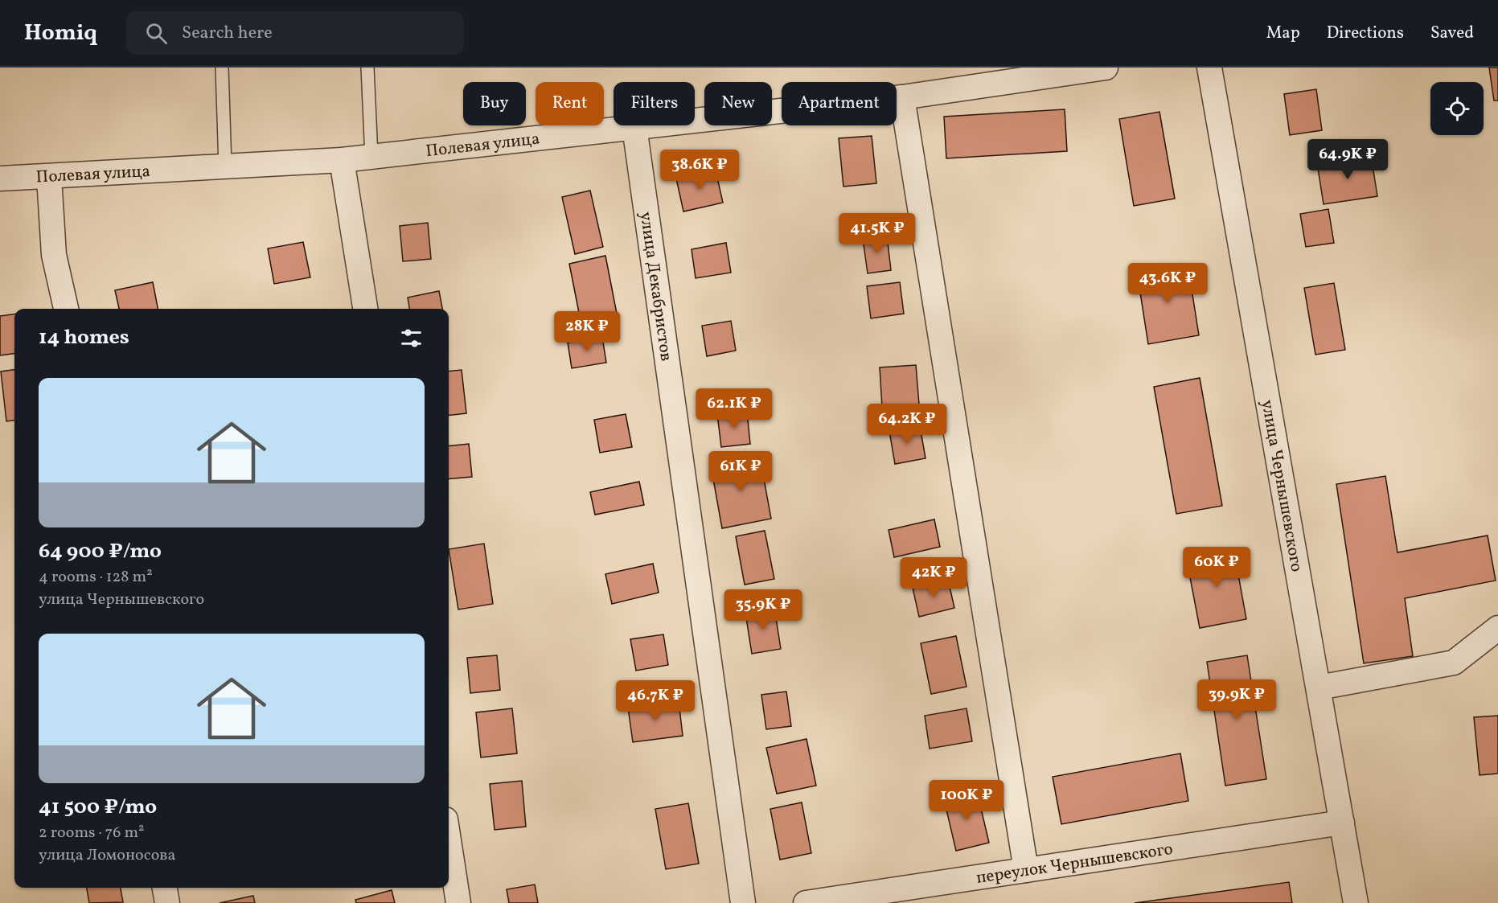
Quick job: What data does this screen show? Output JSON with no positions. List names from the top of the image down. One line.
{"streets":{"street":["Полевая улица","улица Декабристов","улица Чернышевского","переулок Чернышевского"]},"crossings":[["Полевая улица","улица Декабристов"],["улица Чернышевского","переулок Чернышевского"]],"page":{"header":"Homiq","search":"Search here","nav":["Map","Directions","Saved"],"chip":["Buy","Rent","Filters","New","Apartment"],"price":["64.9K ₽","38.6K ₽","41.5K ₽","43.6K ₽","28K ₽","62.1K ₽","64.2K ₽","61K ₽","60K ₽","42K ₽","35.9K ₽","39.9K ₽","46.7K ₽","100K ₽"],"heading":"14 homes","list":[{"name":"64 900 ₽/mo","note":"4 rooms · 128 m² · улица Чернышевского"},{"name":"41 500 ₽/mo","note":"2 rooms · 76 m² · улица Ломоносова"}]}}
